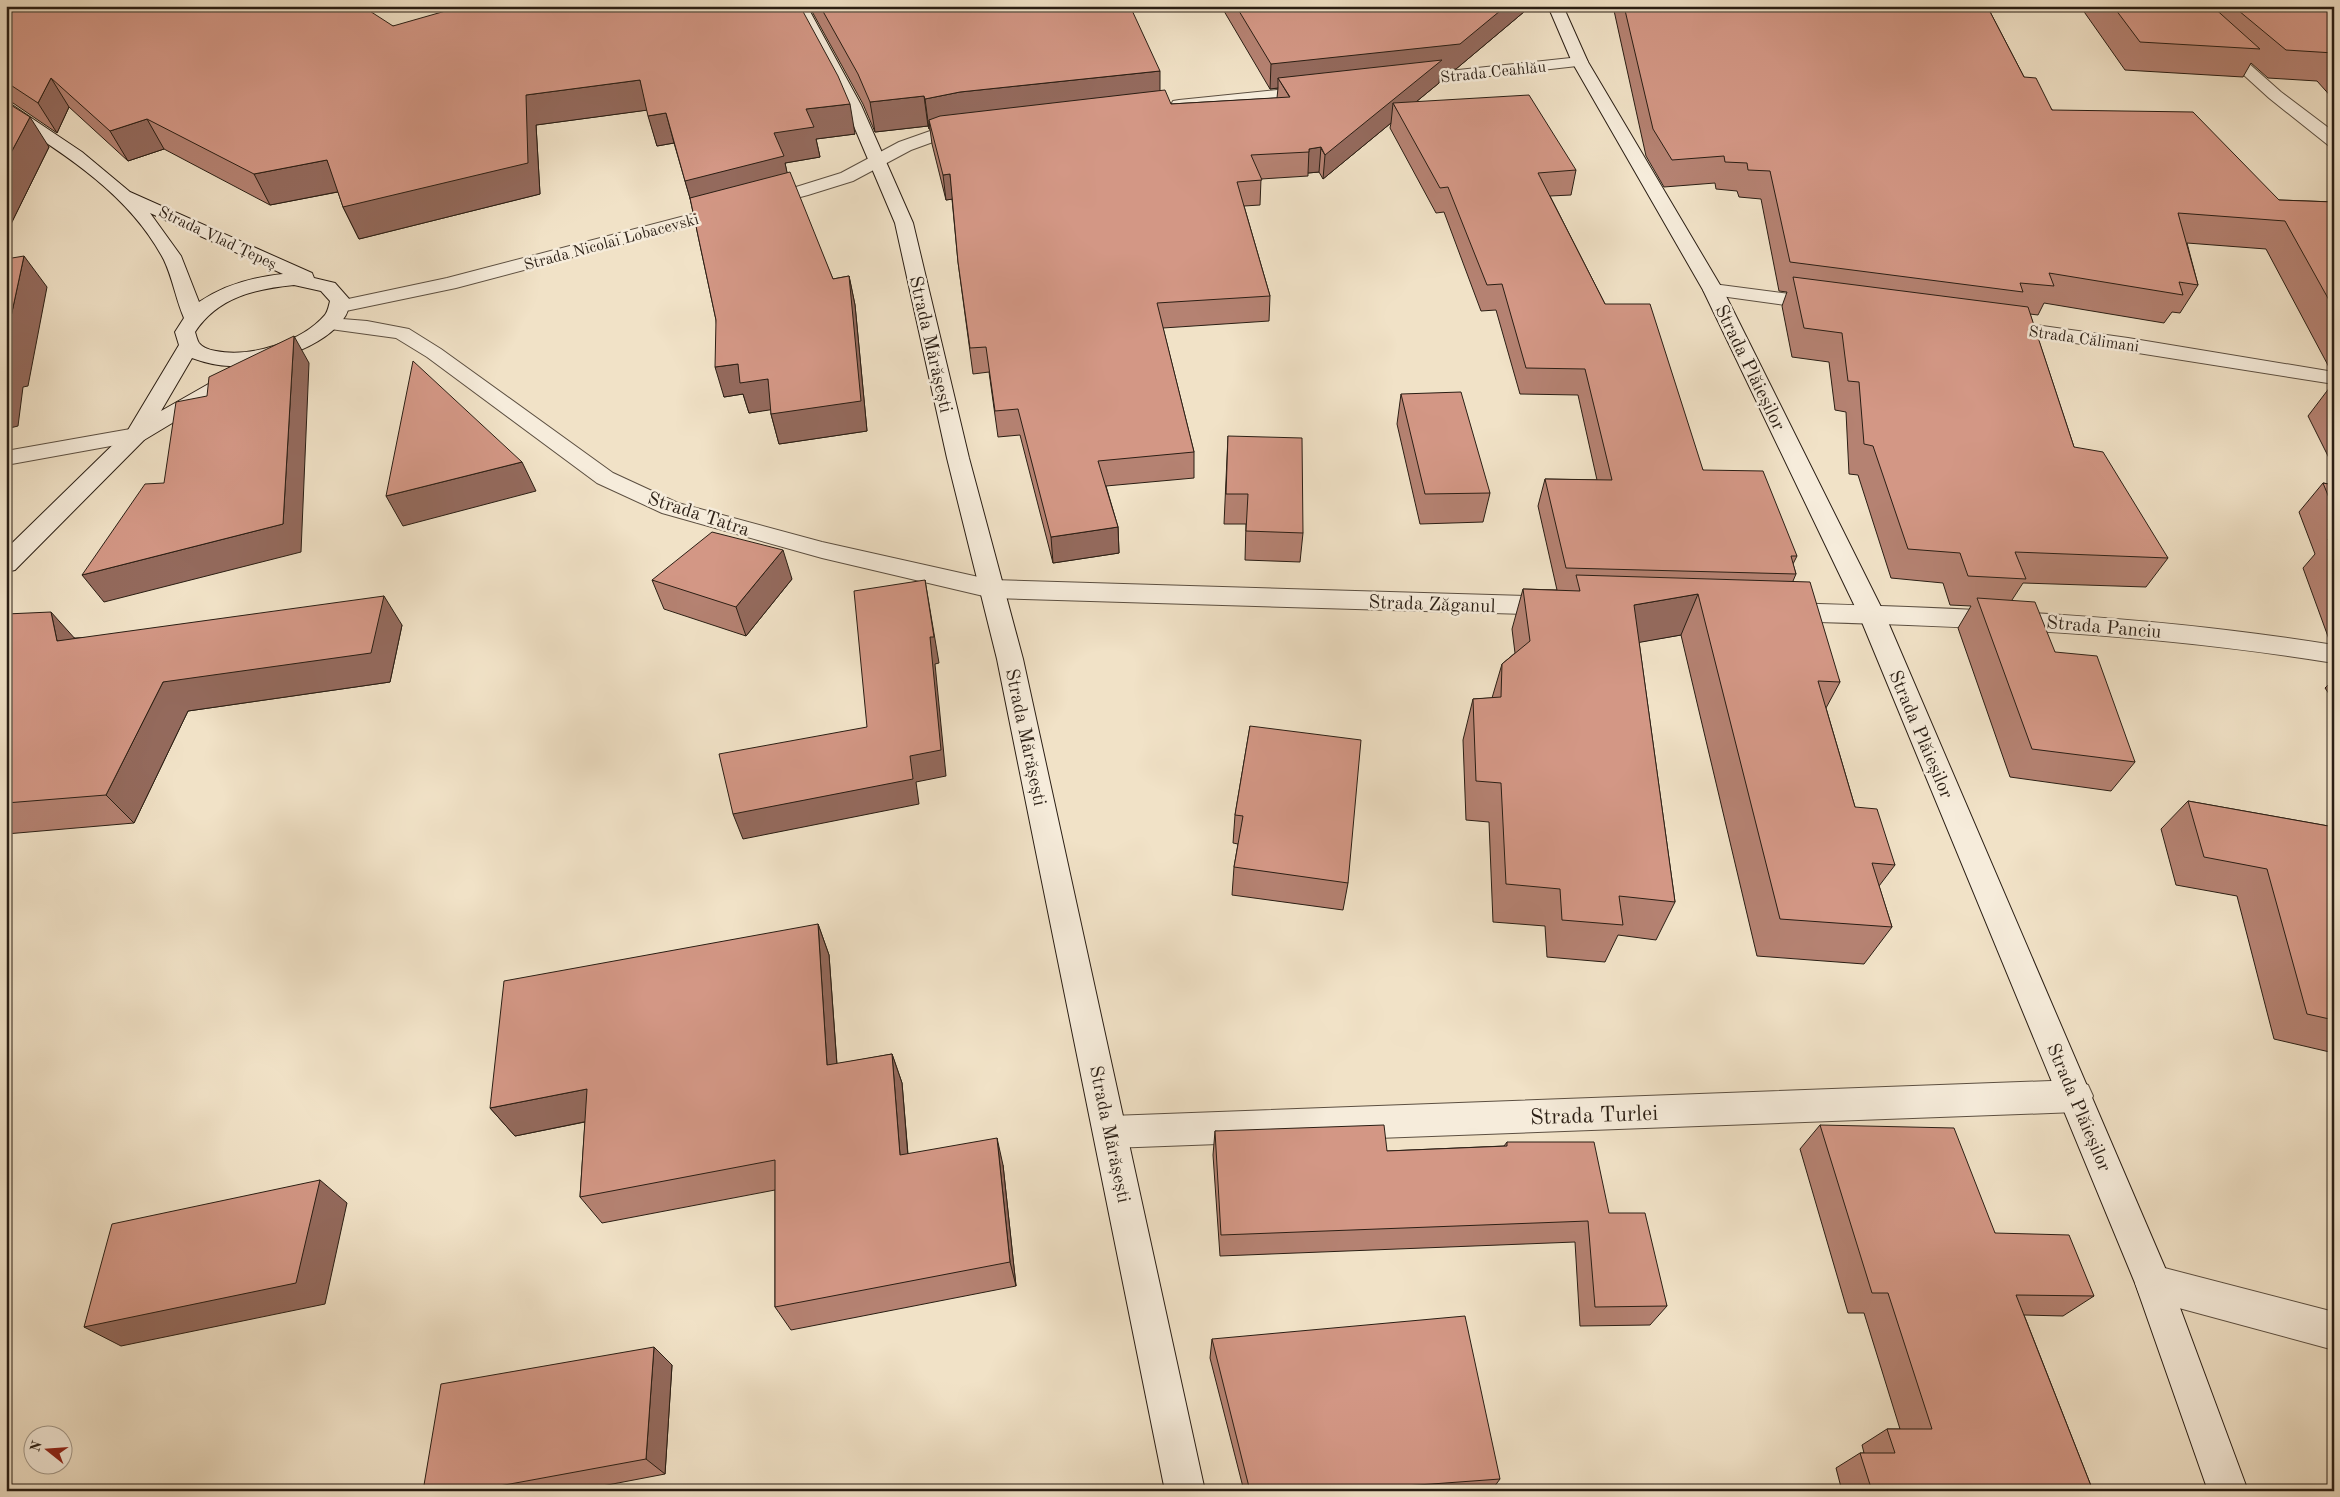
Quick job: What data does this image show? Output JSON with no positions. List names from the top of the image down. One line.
{"streets":{"street":["Strada Ceahlău","Strada Vlad Țepeș","Strada Nicolai Lobacevski","Strada Călimani","Strada Mărășești","Strada Plăieșilor","Strada Tatra","Strada Zăganul","Strada Panciu","Strada Turlei"]},"crossings":[["Strada Ceahlău","Strada Plăieșilor"],["Strada Vlad Țepeș","Strada Nicolai Lobacevski"],["Strada Vlad Țepeș","Strada Tatra"],["Strada Nicolai Lobacevski","Strada Mărășești"],["Strada Nicolai Lobacevski","Strada Tatra"],["Strada Mărășești","Strada Tatra"],["Strada Mărășești","Strada Zăganul"],["Strada Mărășești","Strada Turlei"],["Strada Plăieșilor","Strada Panciu"],["Strada Plăieșilor","Strada Turlei"],["Strada Tatra","Strada Zăganul"]],"north":"left"}
